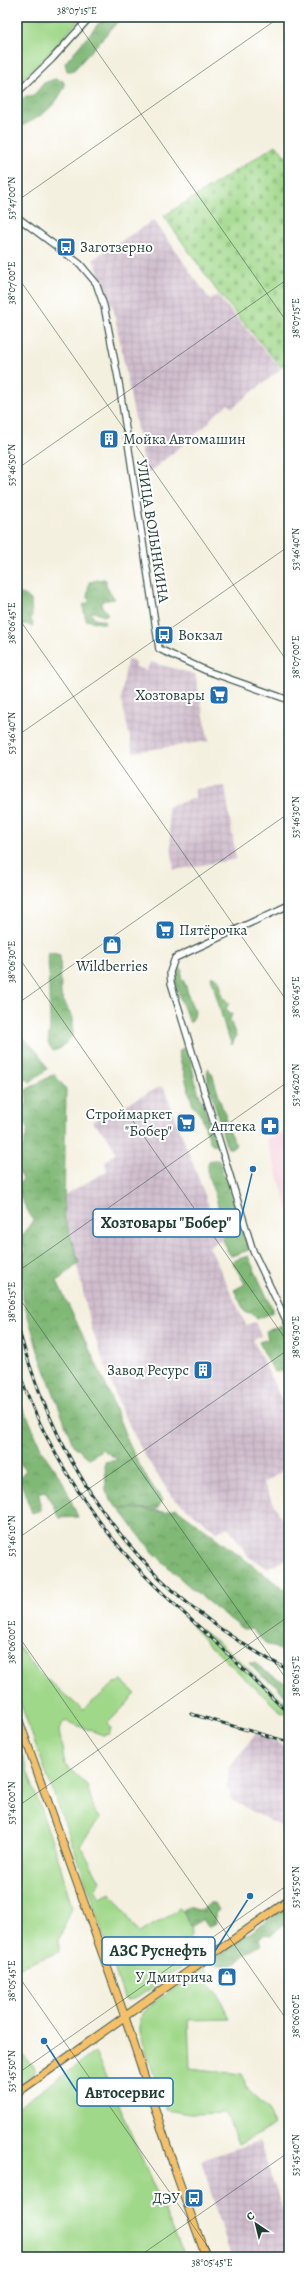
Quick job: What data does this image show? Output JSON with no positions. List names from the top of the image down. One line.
{"streets":{"street":["УЛИЦА ВОЛЫНКИНА"]},"places":{"bus stop":["Заготзерно","Вокзал","ДЭУ"],"building":["Мойка Автомашин","Завод Ресурс"],"supermarket":["Хозтовары","Пятёрочка","Строймаркет \"Бобер\""],"shop":["Wildberries","У Дмитрича"],"pharmacy":["Аптека"],"other":["Хозтовары \"Бобер\"","АЗС Руснефть","Автосервис"]},"north":"top left","coordinates":["38°07'15\"E","53°47'00\"N","38°07'00\"E","53°46'50\"N","53°46'40\"N","38°06'45\"E","53°46'30\"N","38°06'30\"E","53°46'20\"N","38°06'15\"E","53°46'10\"N","38°06'00\"E","53°46'00\"N","53°45'50\"N","38°05'45\"E","53°45'40\"N"]}
